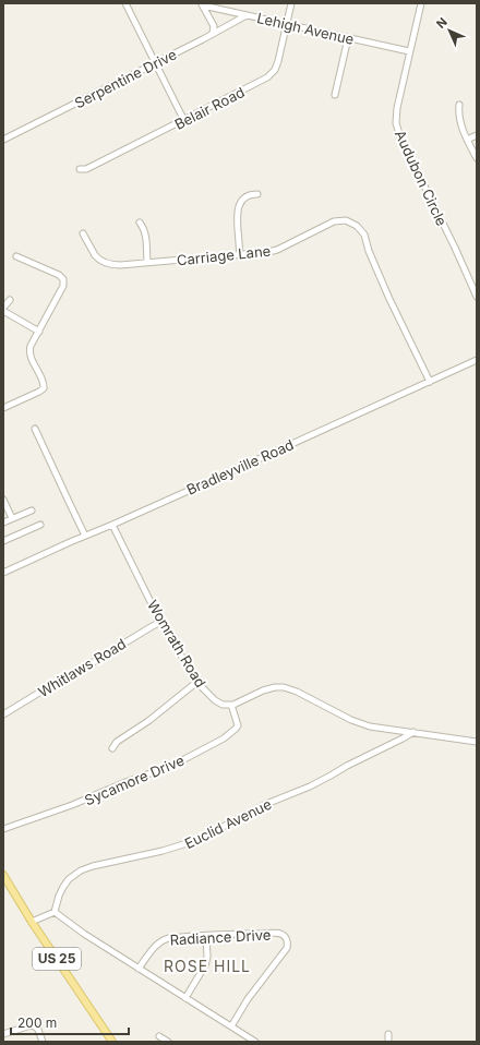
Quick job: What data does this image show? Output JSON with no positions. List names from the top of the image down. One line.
{"streets":{"main road":["US 25"],"street":["Lehigh Avenue","Serpentine Drive","Belair Road","Audubon Circle","Carriage Lane","Bradleyville Road","Womrath Road","Whitlaws Road","Sycamore Drive","Euclid Avenue","Radiance Drive"]},"crossings":[["Lehigh Avenue","Serpentine Drive"],["Lehigh Avenue","Belair Road"],["Lehigh Avenue","Audubon Circle"],["Carriage Lane","Bradleyville Road"],["Bradleyville Road","Womrath Road"],["Womrath Road","Whitlaws Road"],["Womrath Road","Sycamore Drive"]],"districts":["ROSE HILL"],"scale_bar":"200 m","north":"top left"}
